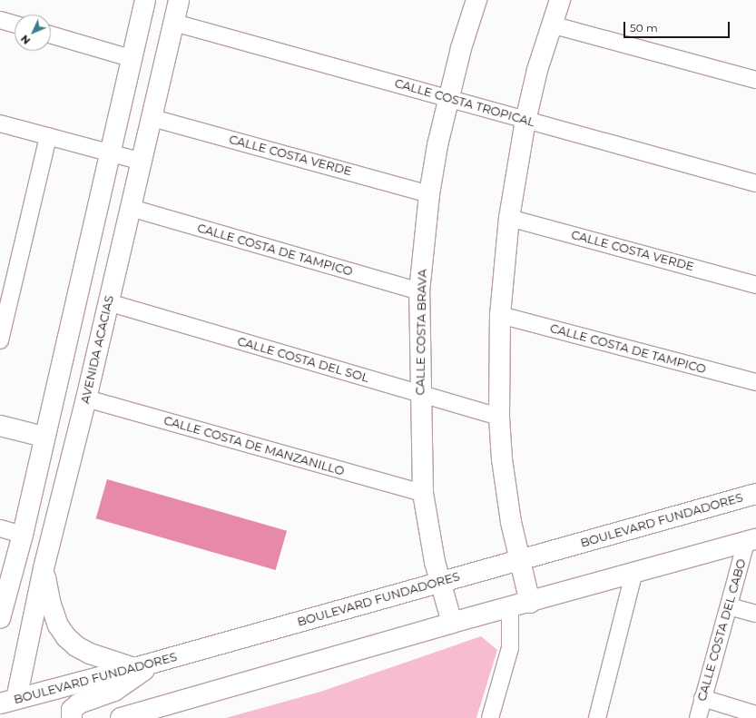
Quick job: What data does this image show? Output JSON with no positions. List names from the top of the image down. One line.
{"streets":{"street":["CALLE COSTA TROPICAL","CALLE COSTA VERDE","CALLE COSTA DE TAMPICO","CALLE COSTA BRAVA","AVENIDA ACACIAS","CALLE COSTA DEL SOL","CALLE COSTA DE MANZANILLO","BOULEVARD FUNDADORES","CALLE COSTA DEL CABO"]},"crossings":[["CALLE COSTA TROPICAL","CALLE COSTA BRAVA"],["CALLE COSTA TROPICAL","AVENIDA ACACIAS"],["CALLE COSTA VERDE","CALLE COSTA BRAVA"],["CALLE COSTA VERDE","AVENIDA ACACIAS"],["CALLE COSTA DE TAMPICO","CALLE COSTA BRAVA"],["CALLE COSTA DE TAMPICO","AVENIDA ACACIAS"],["CALLE COSTA BRAVA","CALLE COSTA DEL SOL"],["CALLE COSTA BRAVA","CALLE COSTA DE MANZANILLO"],["CALLE COSTA BRAVA","BOULEVARD FUNDADORES"],["AVENIDA ACACIAS","CALLE COSTA DEL SOL"],["AVENIDA ACACIAS","CALLE COSTA DE MANZANILLO"],["AVENIDA ACACIAS","BOULEVARD FUNDADORES"]],"scale_bar":"50 m","north":"bottom left"}
